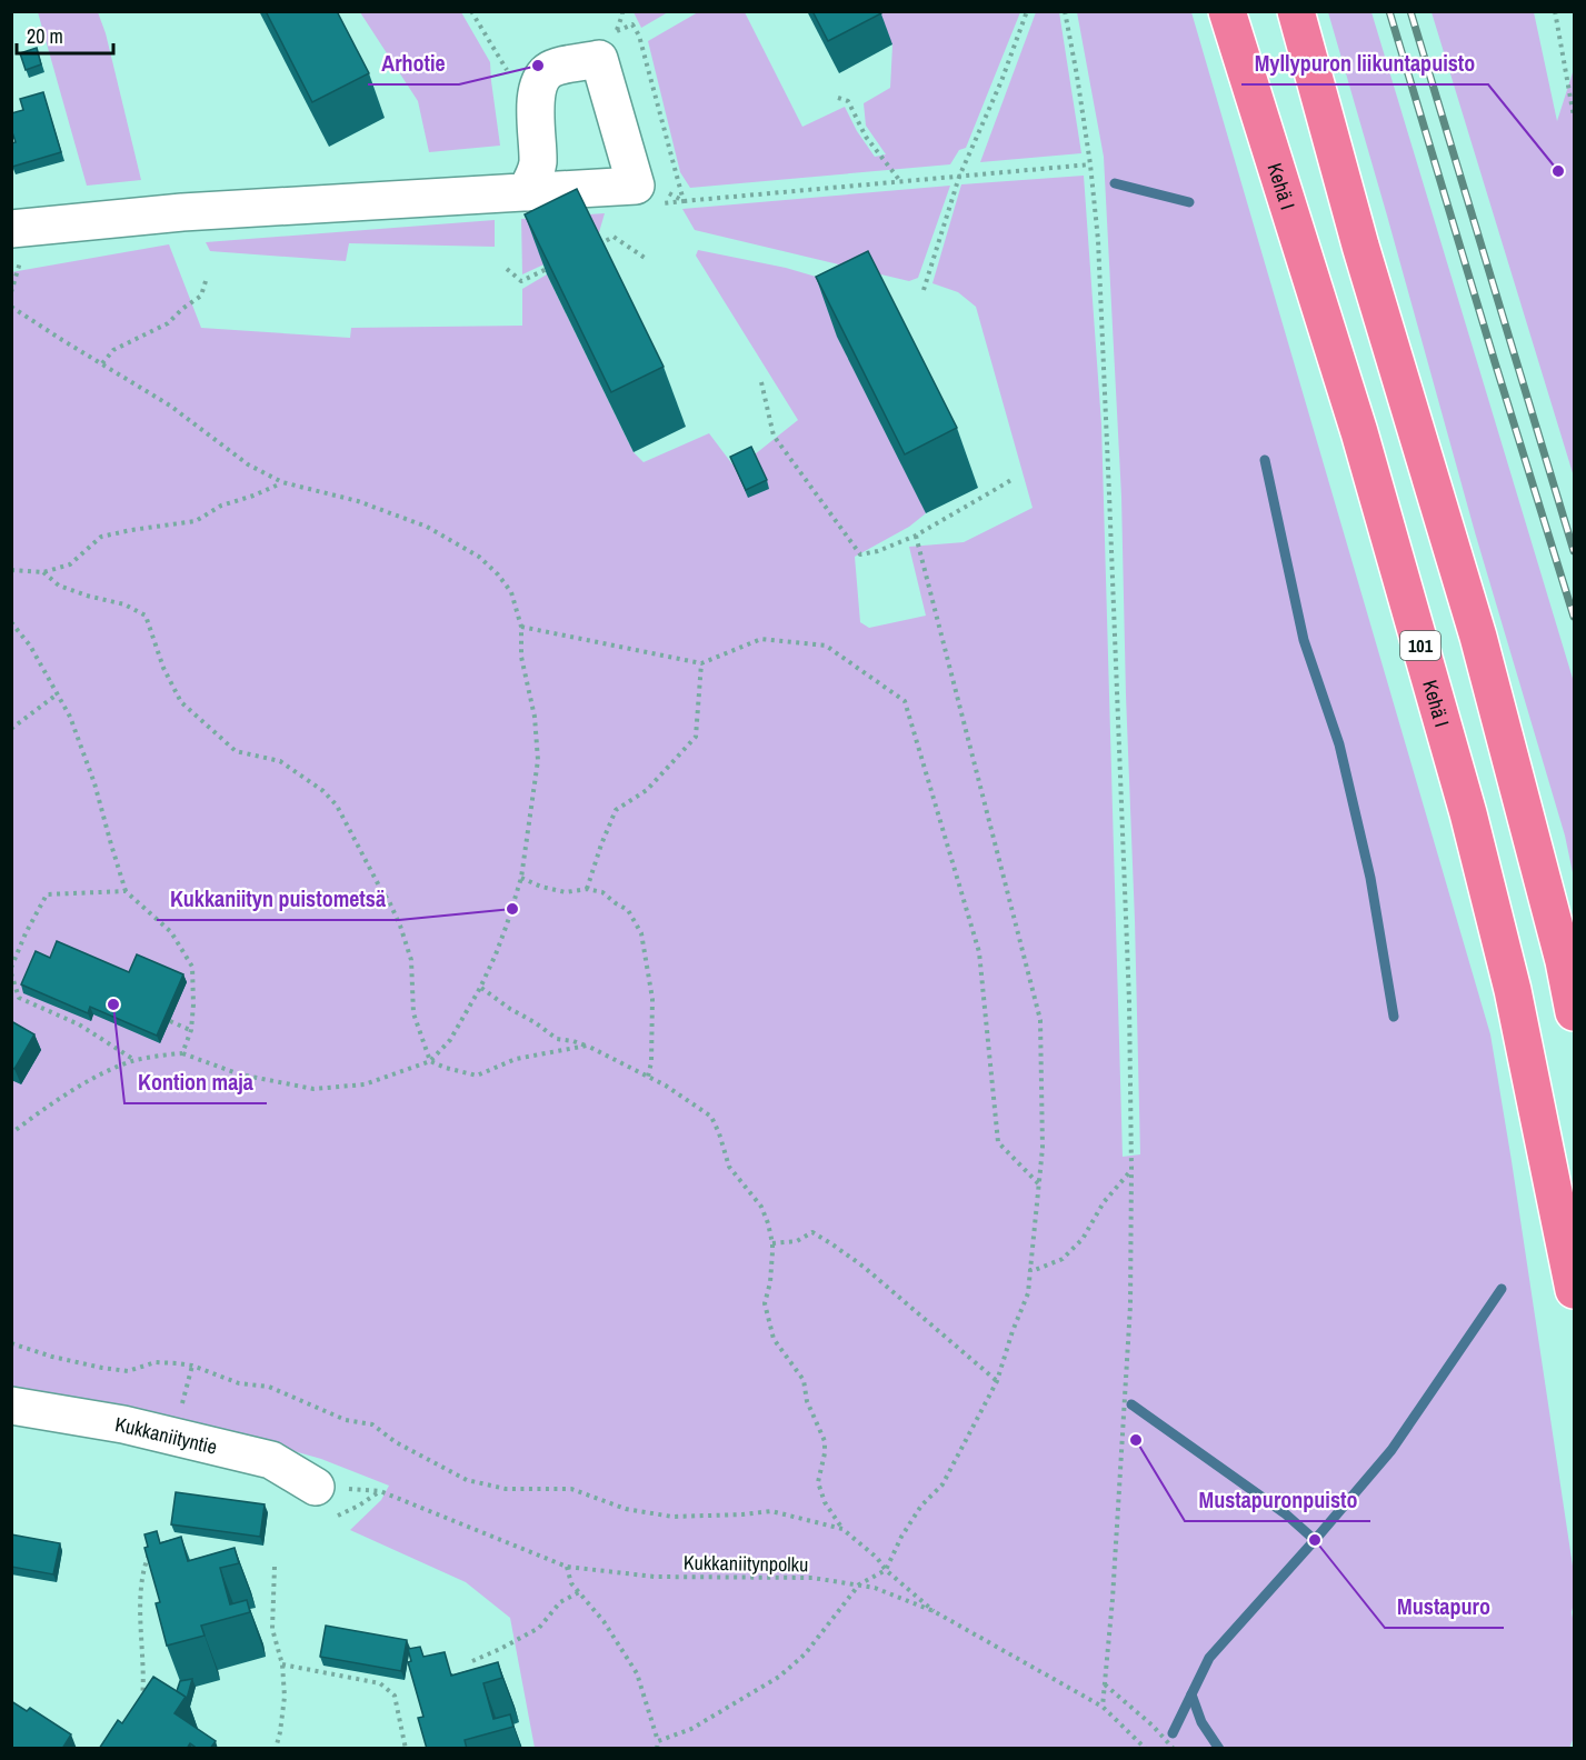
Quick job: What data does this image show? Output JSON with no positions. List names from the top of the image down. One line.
{"streets":{"highway":["Kehä I","101"],"street":["Kukkaniityntie"],"path":["Kukkaniitynpolku"]},"crossings":[["Kukkaniityntie","Kukkaniitynpolku"]],"places":["Arhotie","Myllypuron liikuntapuisto","Kukkaniityn puistometsä","Kontion maja","Mustapuronpuisto","Mustapuro"],"scale_bar":"20 m"}
